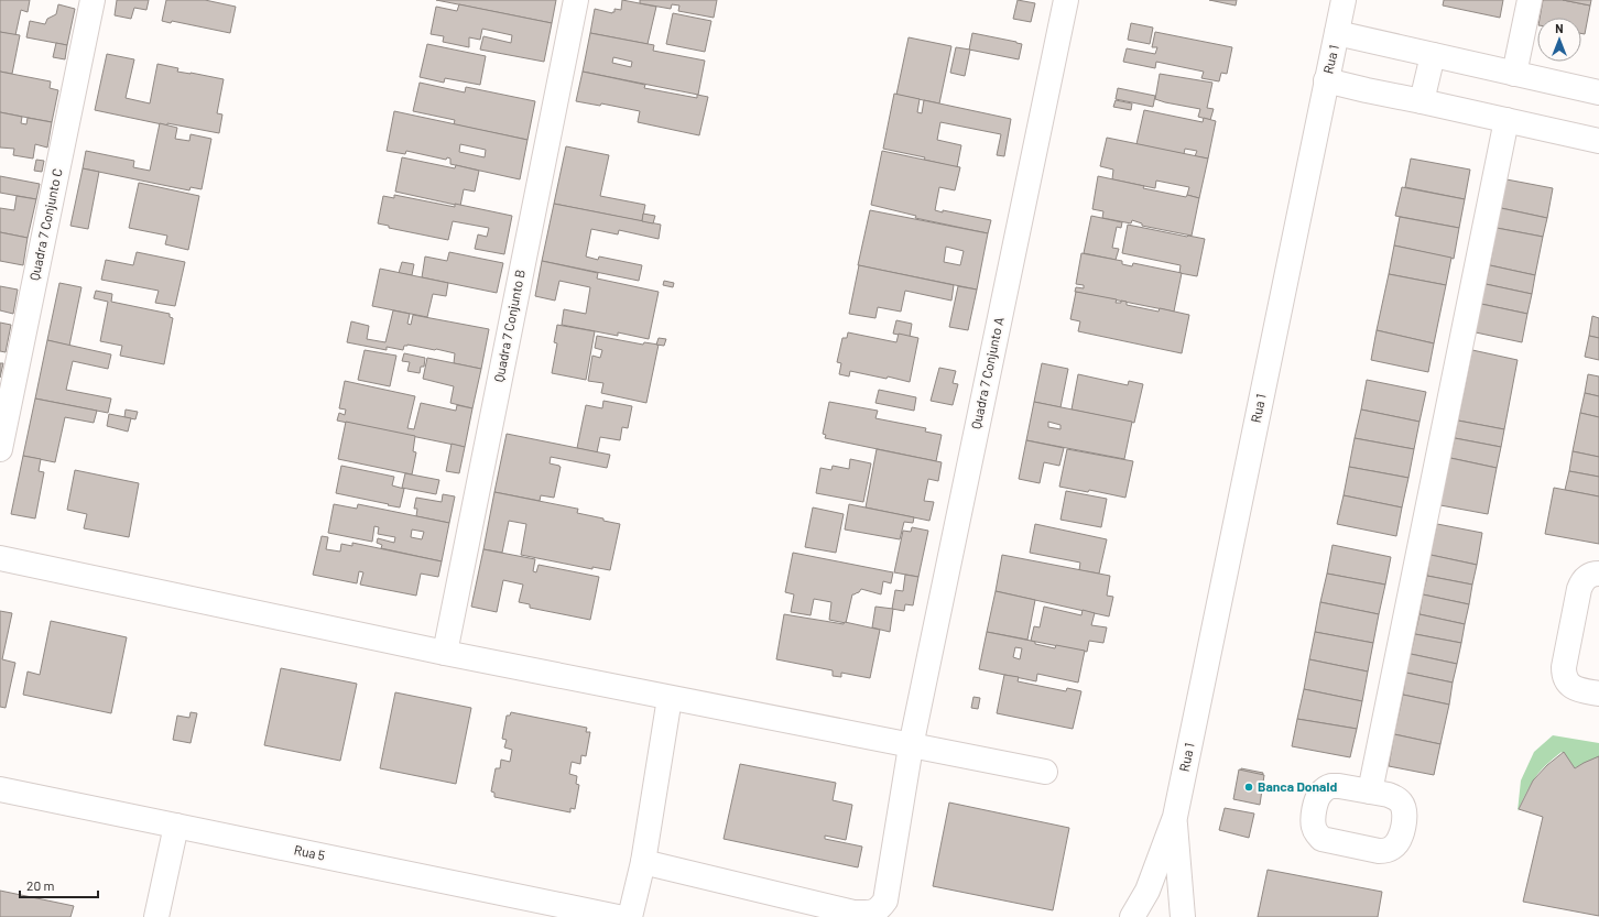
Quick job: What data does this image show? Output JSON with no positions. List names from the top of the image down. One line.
{"streets":{"street":["Rua 1","Quadra 7 Conjunto C","Quadra 7 Conjunto B","Quadra 7 Conjunto A","Rua 5"]},"places":["Banca Donald"],"scale_bar":"20 m","north":"top"}
